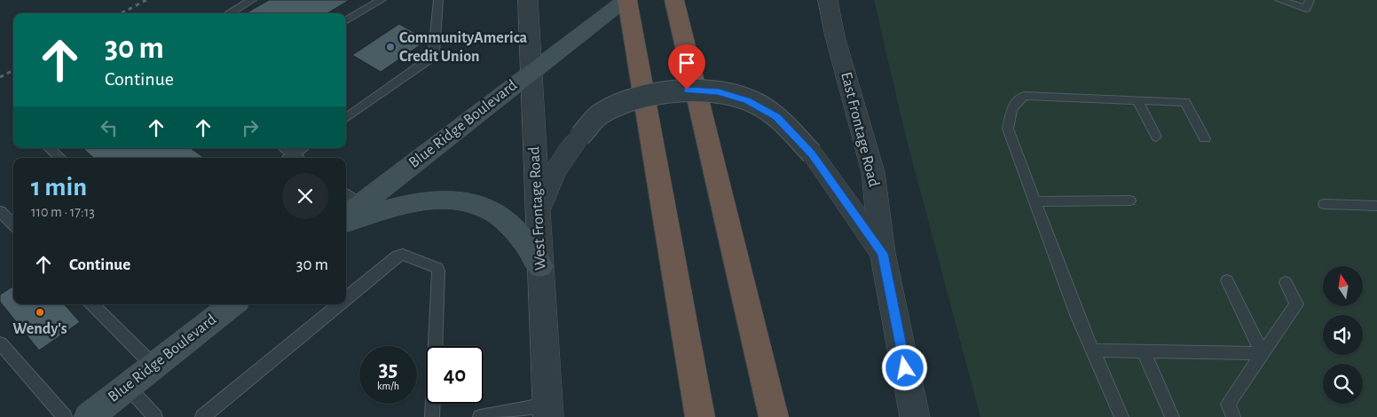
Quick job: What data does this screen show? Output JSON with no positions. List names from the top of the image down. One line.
{"streets":{"main road":["Blue Ridge Boulevard"],"street":["East Frontage Road","West Frontage Road"]},"crossings":[["Blue Ridge Boulevard","West Frontage Road"]],"places":["CommunityAmerica Credit Union","Wendy's"],"north":"top","page":{"turn":["30 m","Continue"],"heading":["1 min","110 m · 17:13"],"list":[{"name":"Continue","value":"30 m"}],"speed":"35 km/h","limit":"40"}}
